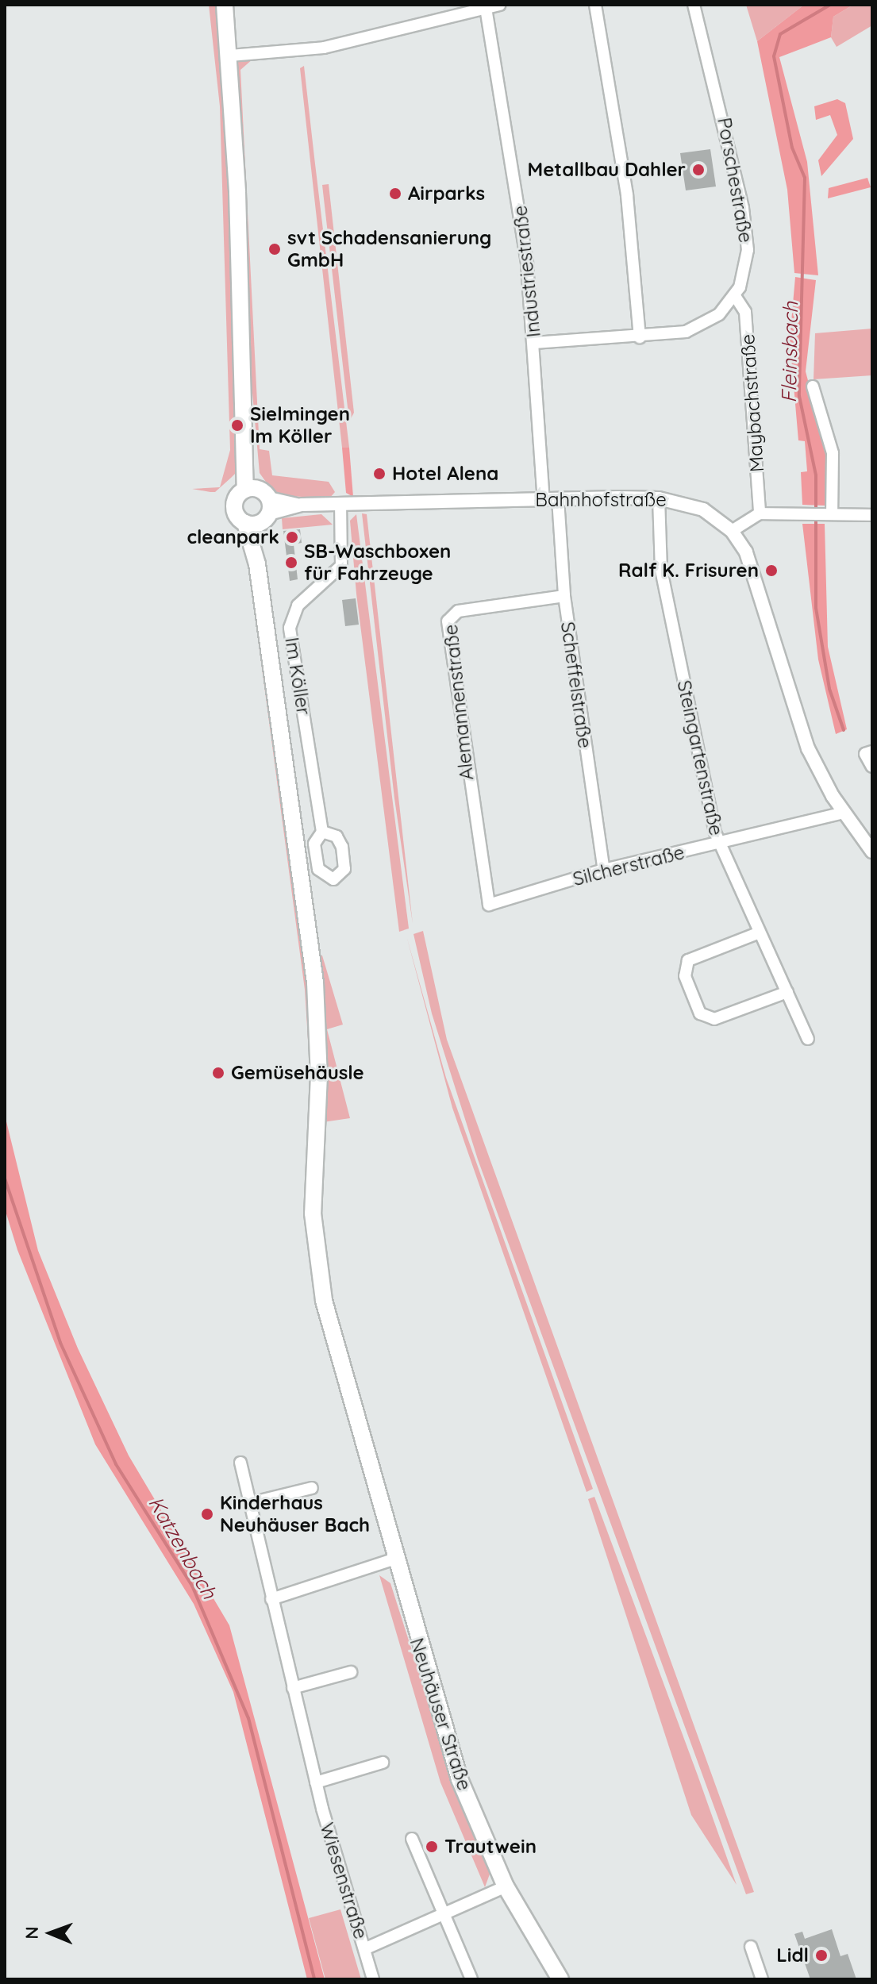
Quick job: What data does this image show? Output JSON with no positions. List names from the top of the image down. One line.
{"streets":{"main road":["Neuhäuser Straße"],"street":["Porschestraße","Industriestraße","Maybachstraße","Bahnhofstraße","Im Köller","Scheffelstraße","Alemannenstraße","Steingartenstraße","Silcherstraße","Wiesenstraße"]},"crossings":[["Porschestraße","Industriestraße"],["Porschestraße","Maybachstraße"],["Industriestraße","Bahnhofstraße"],["Bahnhofstraße","Im Köller"],["Bahnhofstraße","Scheffelstraße"],["Bahnhofstraße","Steingartenstraße"],["Bahnhofstraße","Silcherstraße"],["Bahnhofstraße","Neuhäuser Straße"],["Scheffelstraße","Alemannenstraße"],["Scheffelstraße","Silcherstraße"],["Alemannenstraße","Silcherstraße"],["Steingartenstraße","Silcherstraße"]],"water":["Fleinsbach","Katzenbach"],"places":["Metallbau Dahler","Airparks","svt Schadensanierung GmbH","Sielmingen Im Köller","Hotel Alena","cleanpark","SB-Waschboxen für Fahrzeuge","Ralf K. Frisuren","Gemüsehäusle","Kinderhaus Neuhäuser Bach","Trautwein","Lidl"],"north":"left"}
